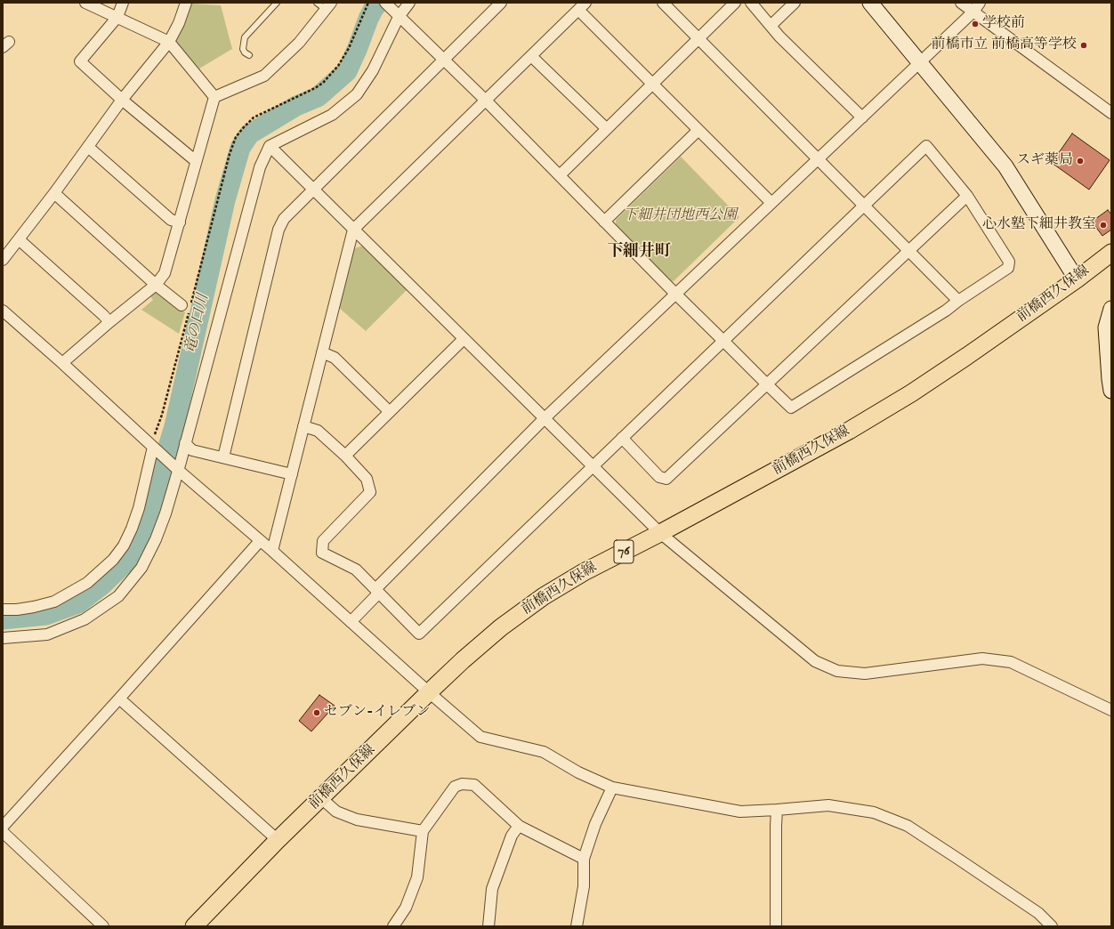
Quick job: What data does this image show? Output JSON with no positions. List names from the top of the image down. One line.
{"streets":{"main road":["前橋西久保線","76"]},"districts":["下細井町"],"water":["竜の口川"],"parks":["下細井団地西公園"],"places":["学校前","前橋市立 前橋高等学校","スギ薬局","心水塾下細井教室","セブン-イレブン"]}
